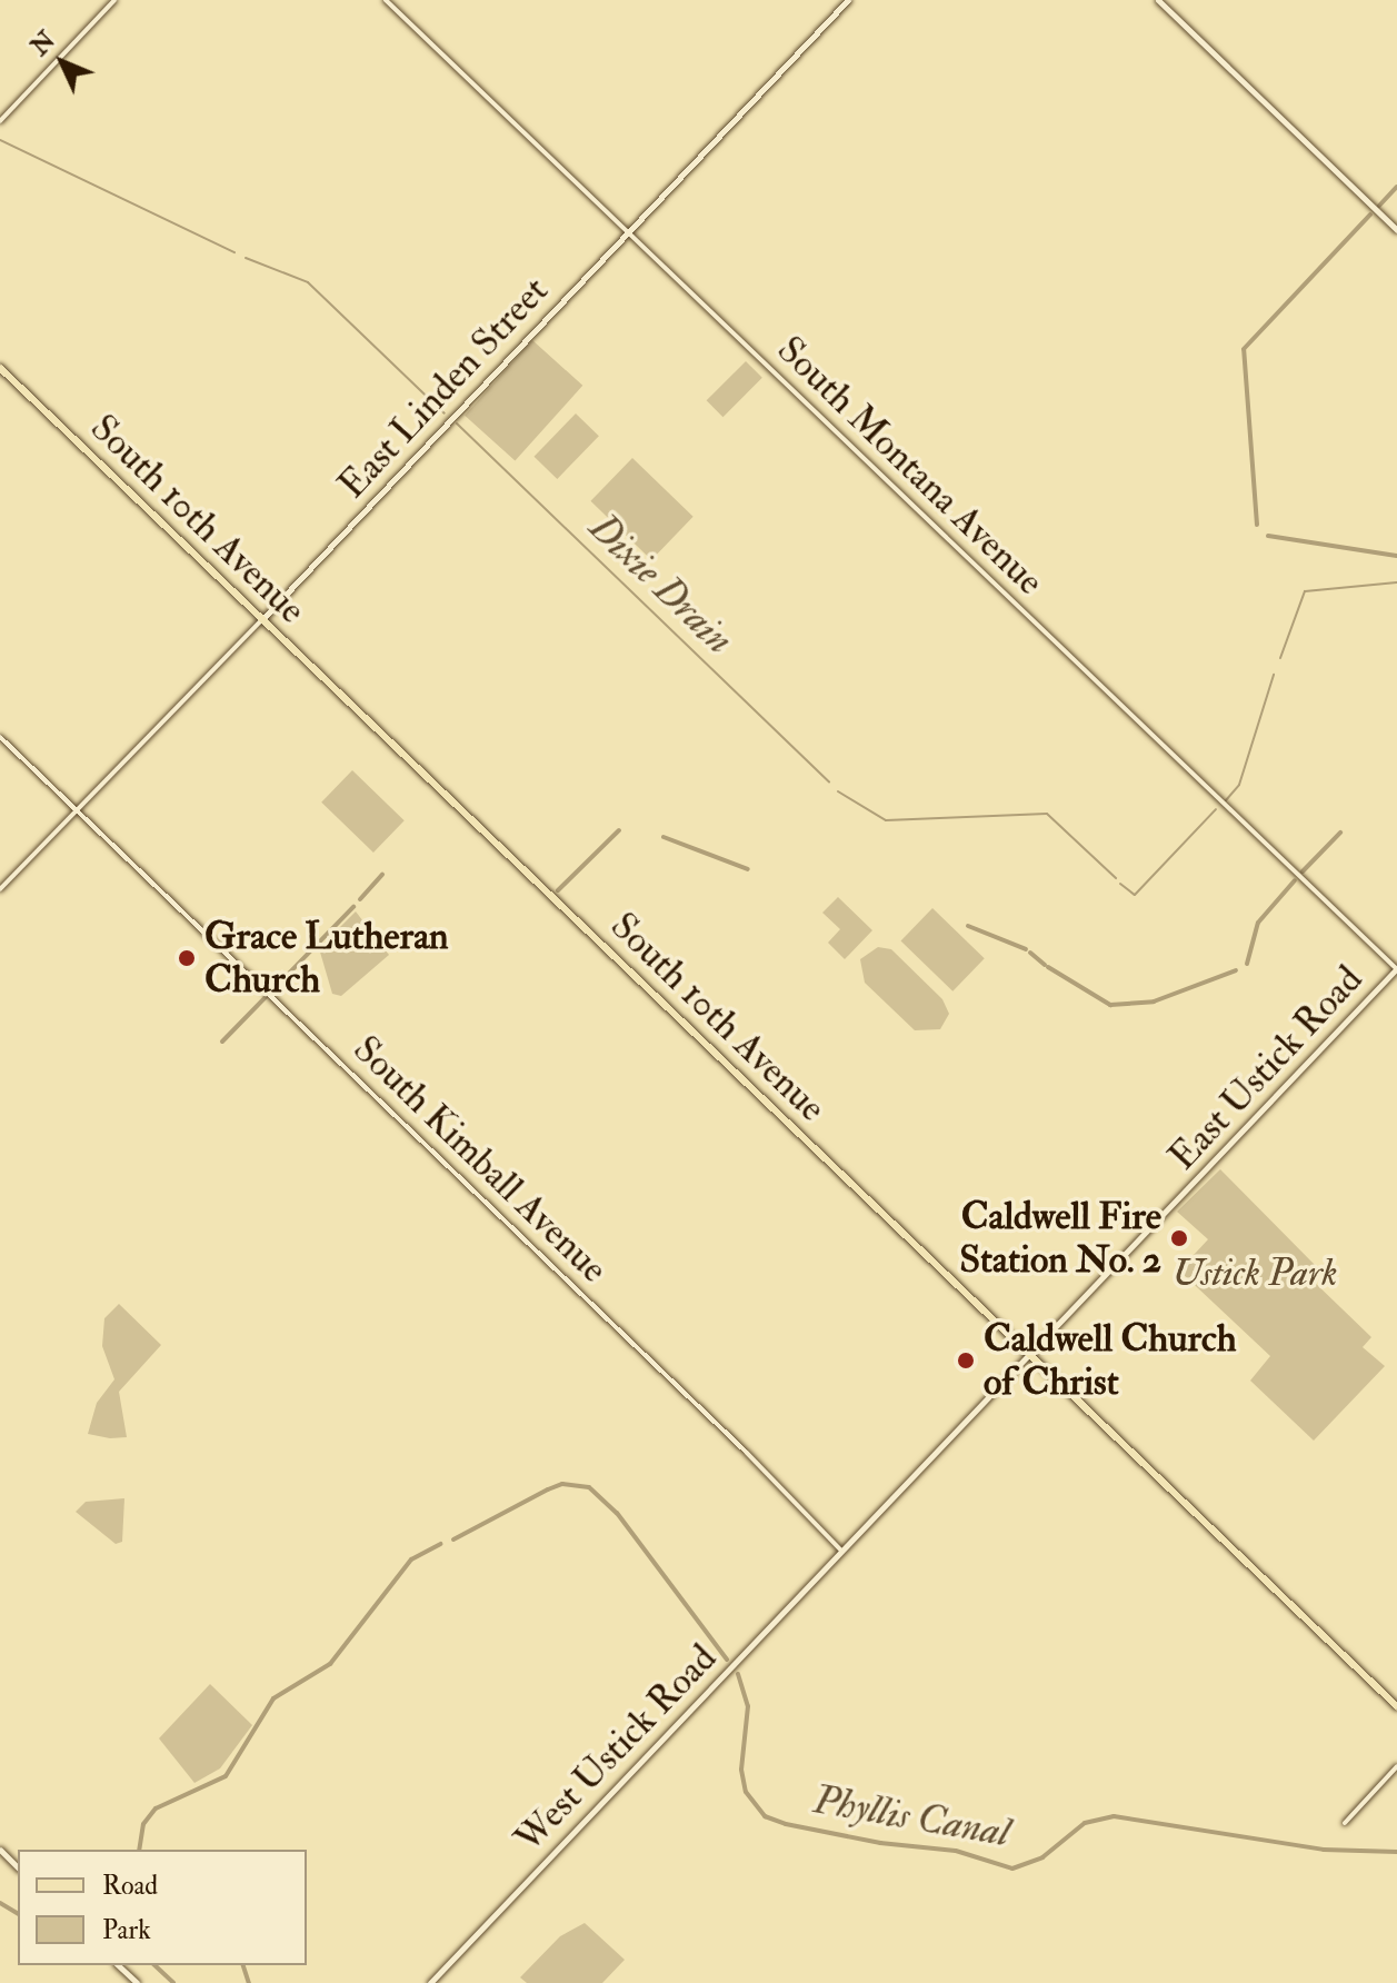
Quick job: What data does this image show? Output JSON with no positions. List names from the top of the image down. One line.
{"streets":{"main road":["East Linden Street","South 10th Avenue","East Ustick Road","West Ustick Road"],"street":["South Montana Avenue","South Kimball Avenue"]},"crossings":[["East Linden Street","South Montana Avenue"],["East Linden Street","South 10th Avenue"],["East Linden Street","South Kimball Avenue"],["South Montana Avenue","East Ustick Road"],["South 10th Avenue","East Ustick Road"],["East Ustick Road","South Kimball Avenue"],["East Ustick Road","West Ustick Road"],["South Kimball Avenue","West Ustick Road"]],"water":["Dixie Drain","Phyllis Canal"],"parks":["Ustick Park"],"places":["Grace Lutheran Church","Caldwell Fire Station No. 2","Caldwell Church of Christ"],"legend":["Road","Park"],"north":"top left"}
